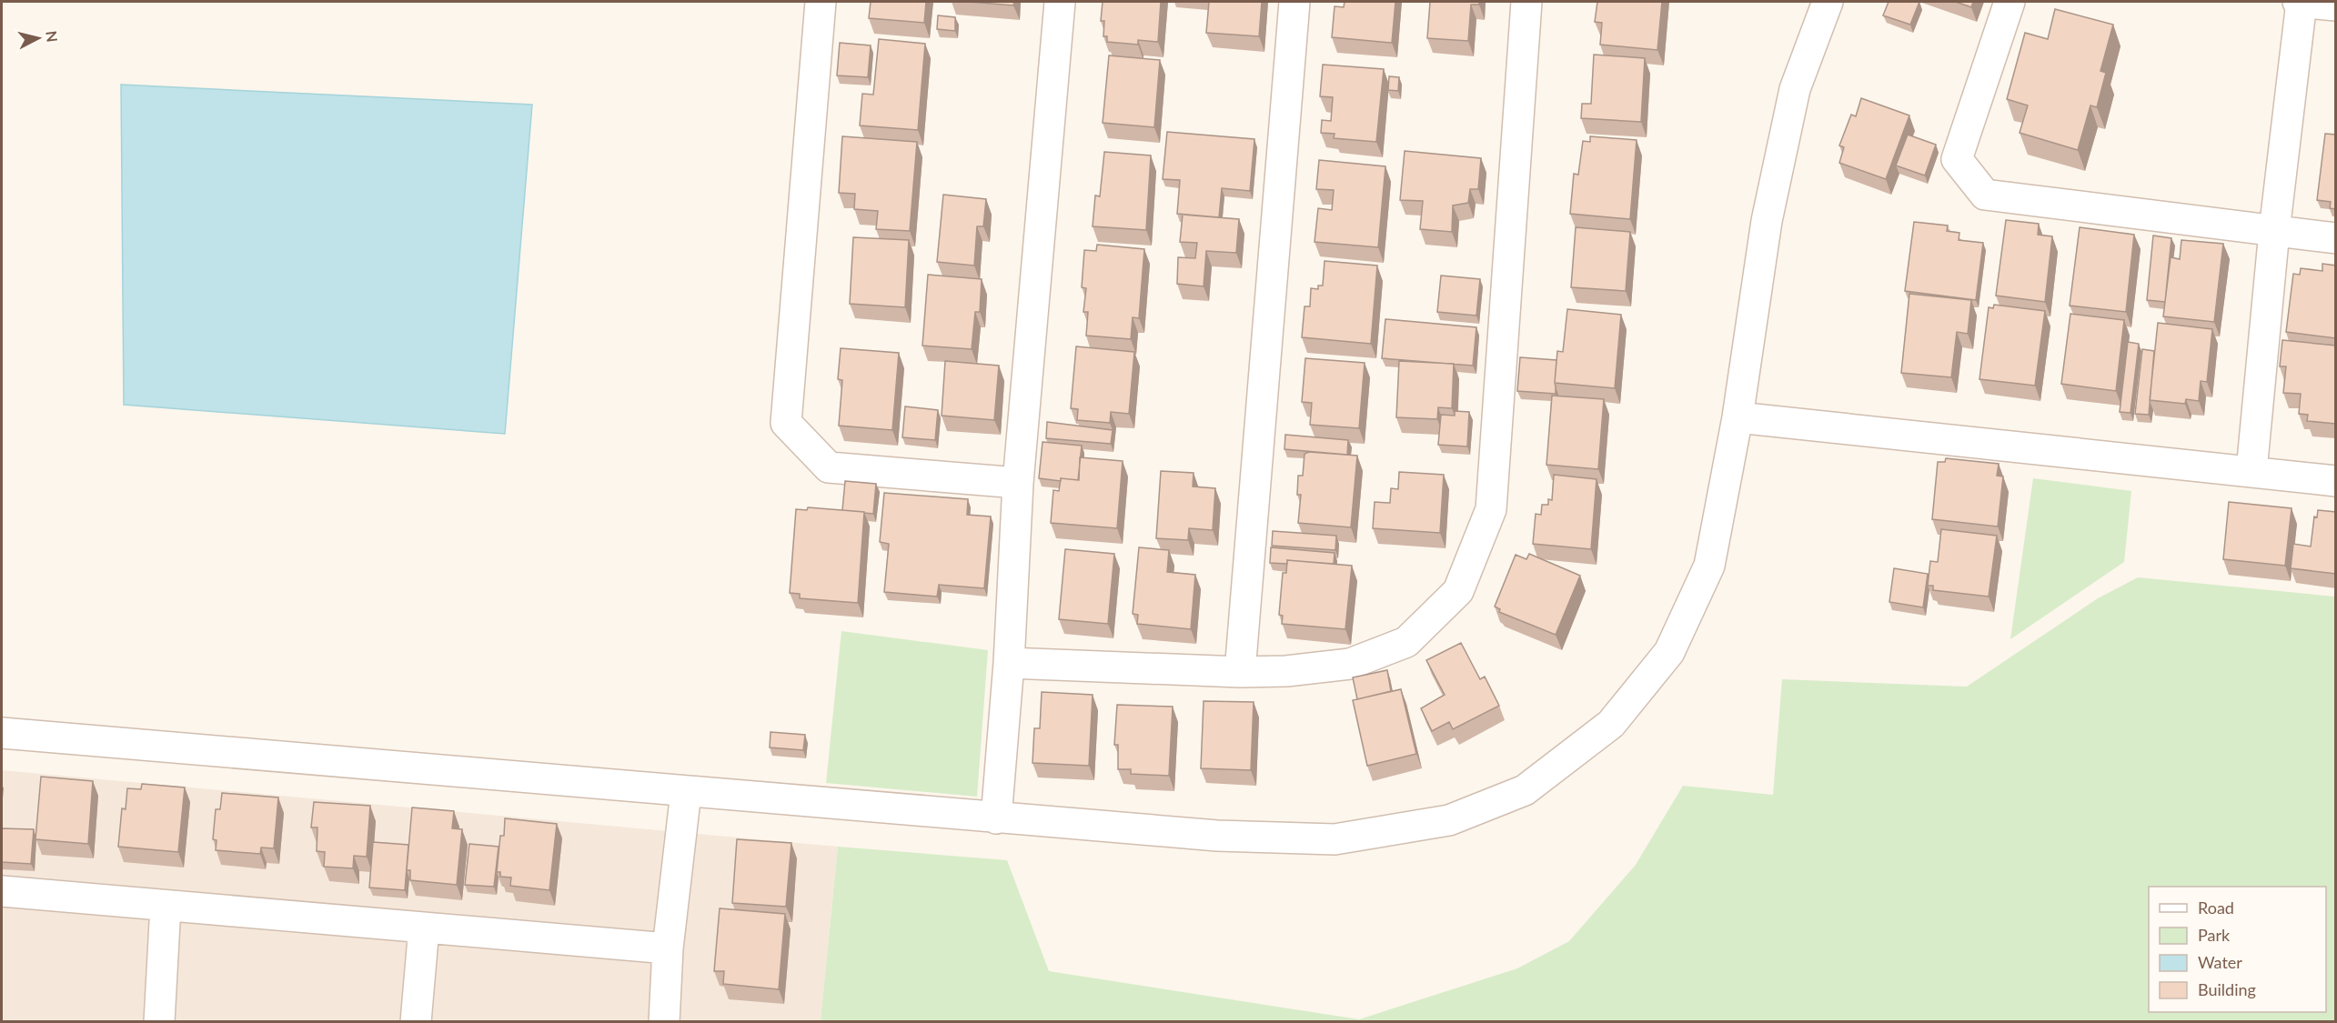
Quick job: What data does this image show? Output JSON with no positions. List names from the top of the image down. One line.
{"legend":["Road","Park","Water","Building"],"north":"right"}
